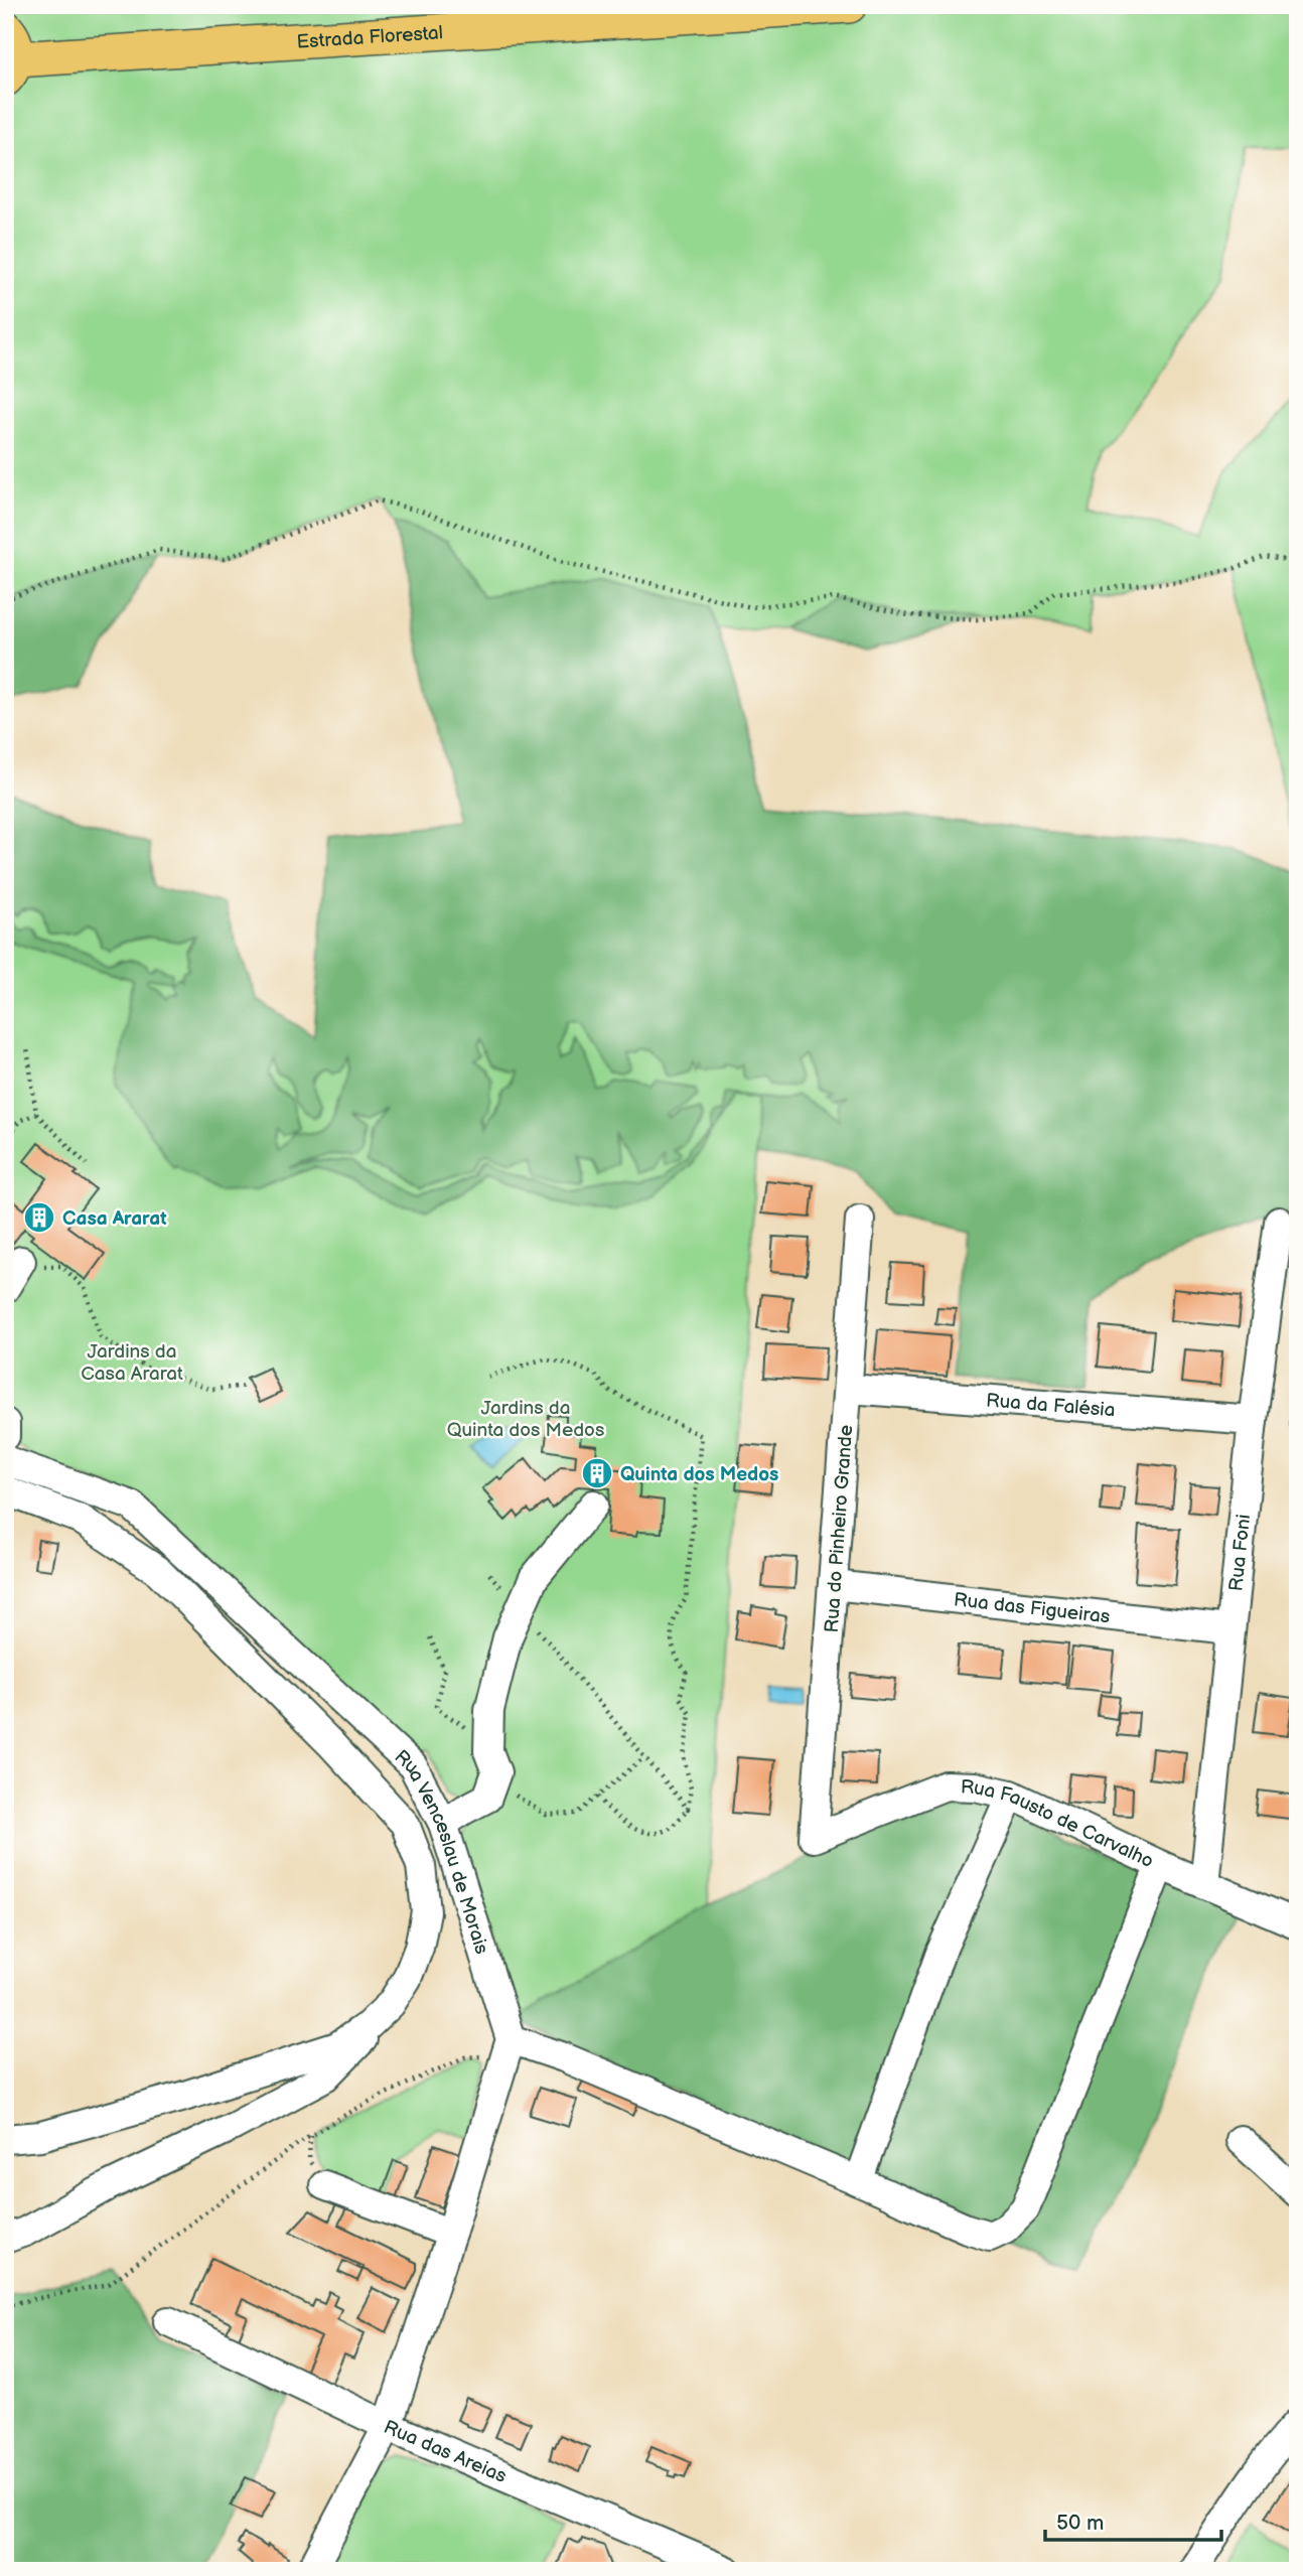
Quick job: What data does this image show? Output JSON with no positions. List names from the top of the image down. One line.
{"streets":{"main road":["Estrada Florestal"],"street":["Rua da Falésia","Rua do Pinheiro Grande","Rua Foni","Rua das Figueiras","Rua Fausto de Carvalho","Rua Venceslau de Morais","Rua das Areias"]},"crossings":[["Rua da Falésia","Rua do Pinheiro Grande"],["Rua da Falésia","Rua Foni"],["Rua do Pinheiro Grande","Rua das Figueiras"],["Rua do Pinheiro Grande","Rua Fausto de Carvalho"],["Rua Foni","Rua das Figueiras"],["Rua Foni","Rua Fausto de Carvalho"]],"parks":["Jardins da Casa Ararat","Jardins da Quinta dos Medos"],"places":{"building":["Casa Ararat","Quinta dos Medos"]},"scale_bar":"50 m"}
